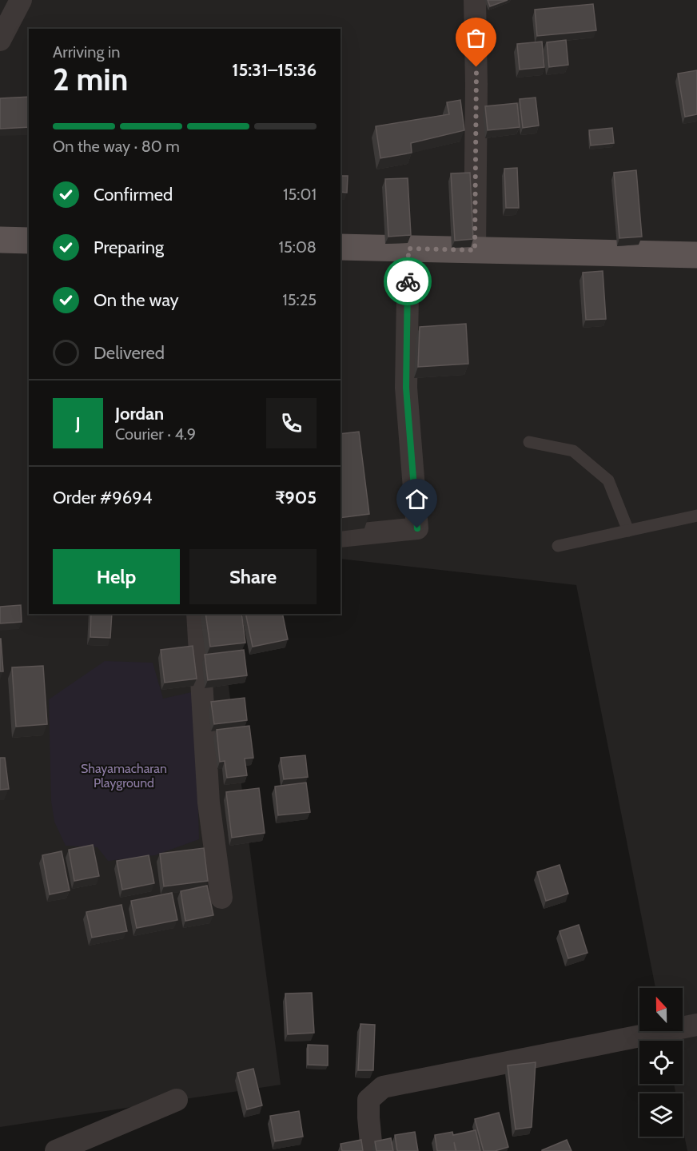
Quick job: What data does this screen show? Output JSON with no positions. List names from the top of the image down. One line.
{"parks":["Shayamacharan Playground"],"north":"top","page":{"heading":["2 min","Arriving in","15:31–15:36"],"panel":["Jordan","Courier · 4.9","Order #9694","₹905"],"bar":"On the way · 80 m","list":[["Confirmed","15:01"],["Preparing","15:08"],["On the way","15:25"],"Delivered"],"round":"J","buttons":["Help","Share"]}}
